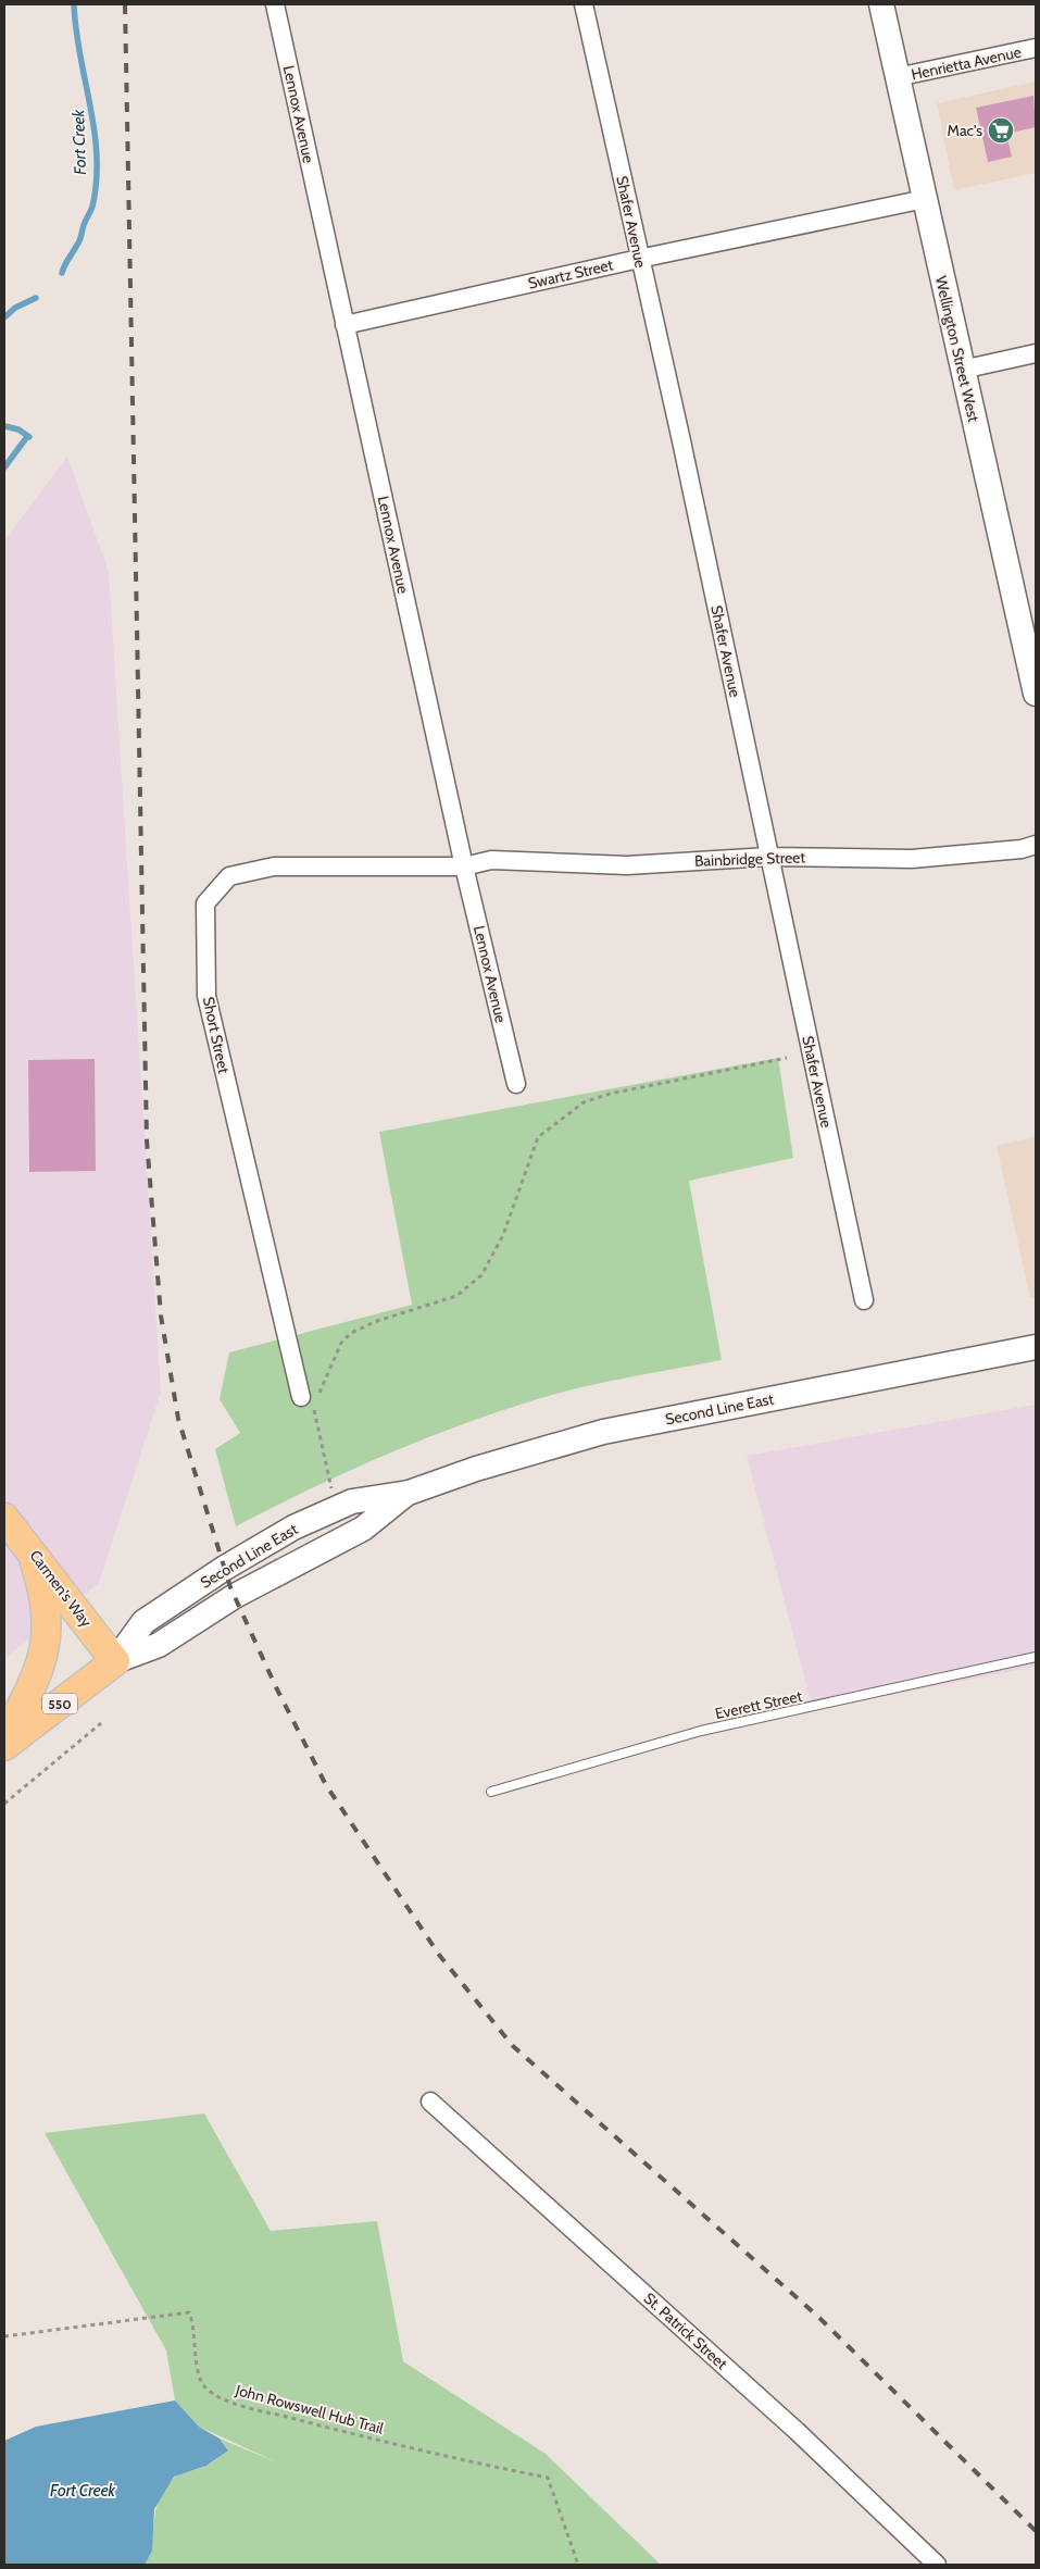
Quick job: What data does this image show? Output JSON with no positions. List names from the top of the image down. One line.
{"streets":{"highway":["Second Line East","Carmen's Way","550"],"main road":["Wellington Street West"],"street":["Henrietta Avenue","Lennox Avenue","Shafer Avenue","Swartz Street","Bainbridge Street","Short Street","St. Patrick Street"],"lane":["Everett Street"],"path":["John Rowswell Hub Trail"]},"crossings":[["Henrietta Avenue","Wellington Street West"],["Lennox Avenue","Swartz Street"],["Lennox Avenue","Bainbridge Street"],["Lennox Avenue","Short Street"],["Shafer Avenue","Swartz Street"],["Shafer Avenue","Bainbridge Street"],["Swartz Street","Wellington Street West"],["Bainbridge Street","Short Street"],["Second Line East","Carmen's Way"]],"water":["Fort Creek"],"places":{"supermarket":["Mac's"]}}
